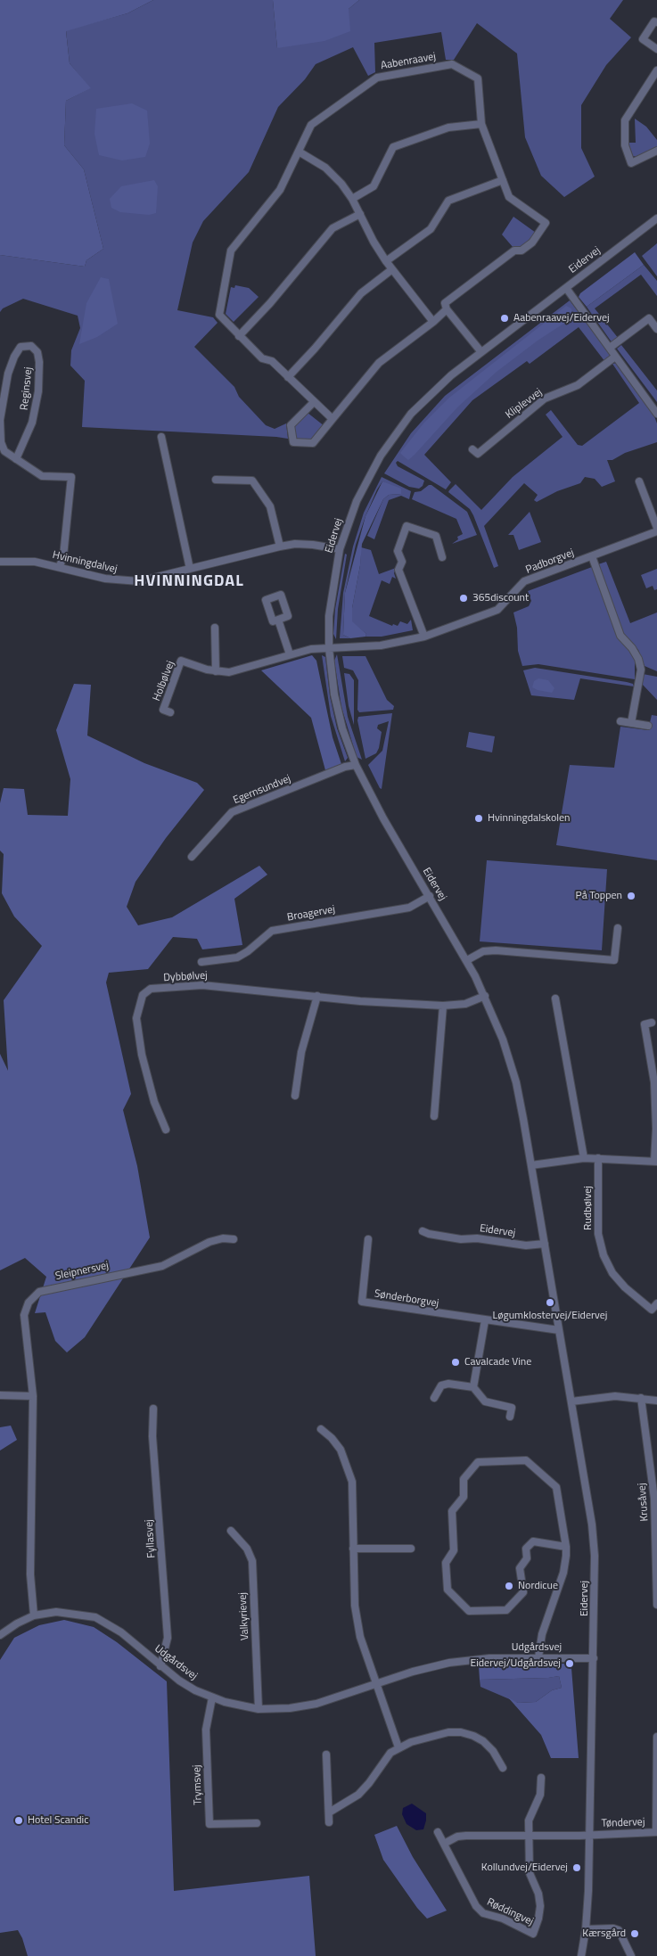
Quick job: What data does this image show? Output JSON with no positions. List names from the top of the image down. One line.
{"streets":{"street":["Aabenraavej","Eidervej","Reginsvej","Kliplevvej","Padborgvej","Hvinningdalvej","Holbølvej","Egernsundvej","Broagervej","Dybbølvej","Rudbølvej","Sleipnersvej","Sønderborgvej","Krusåvej","Fyllasvej","Valkyrievej","Udgårdsvej","Trymsvej","Tøndervej","Røddingvej"]},"crossings":[["Eidervej","Padborgvej"],["Eidervej","Hvinningdalvej"],["Eidervej","Holbølvej"],["Eidervej","Egernsundvej"],["Eidervej","Broagervej"],["Eidervej","Dybbølvej"],["Eidervej","Sønderborgvej"],["Eidervej","Udgårdsvej"],["Eidervej","Tøndervej"],["Reginsvej","Hvinningdalvej"],["Padborgvej","Holbølvej"],["Sleipnersvej","Udgårdsvej"],["Fyllasvej","Udgårdsvej"],["Valkyrievej","Udgårdsvej"],["Udgårdsvej","Trymsvej"]],"districts":["HVINNINGDAL"],"places":["Aabenraavej/Eidervej","365discount","Hvinningdalskolen","På Toppen","Løgumklostervej/Eidervej","Cavalcade Vine","Nordicue","Eidervej/Udgårdsvej","Hotel Scandic","Kollundvej/Eidervej","Kærsgård"]}
